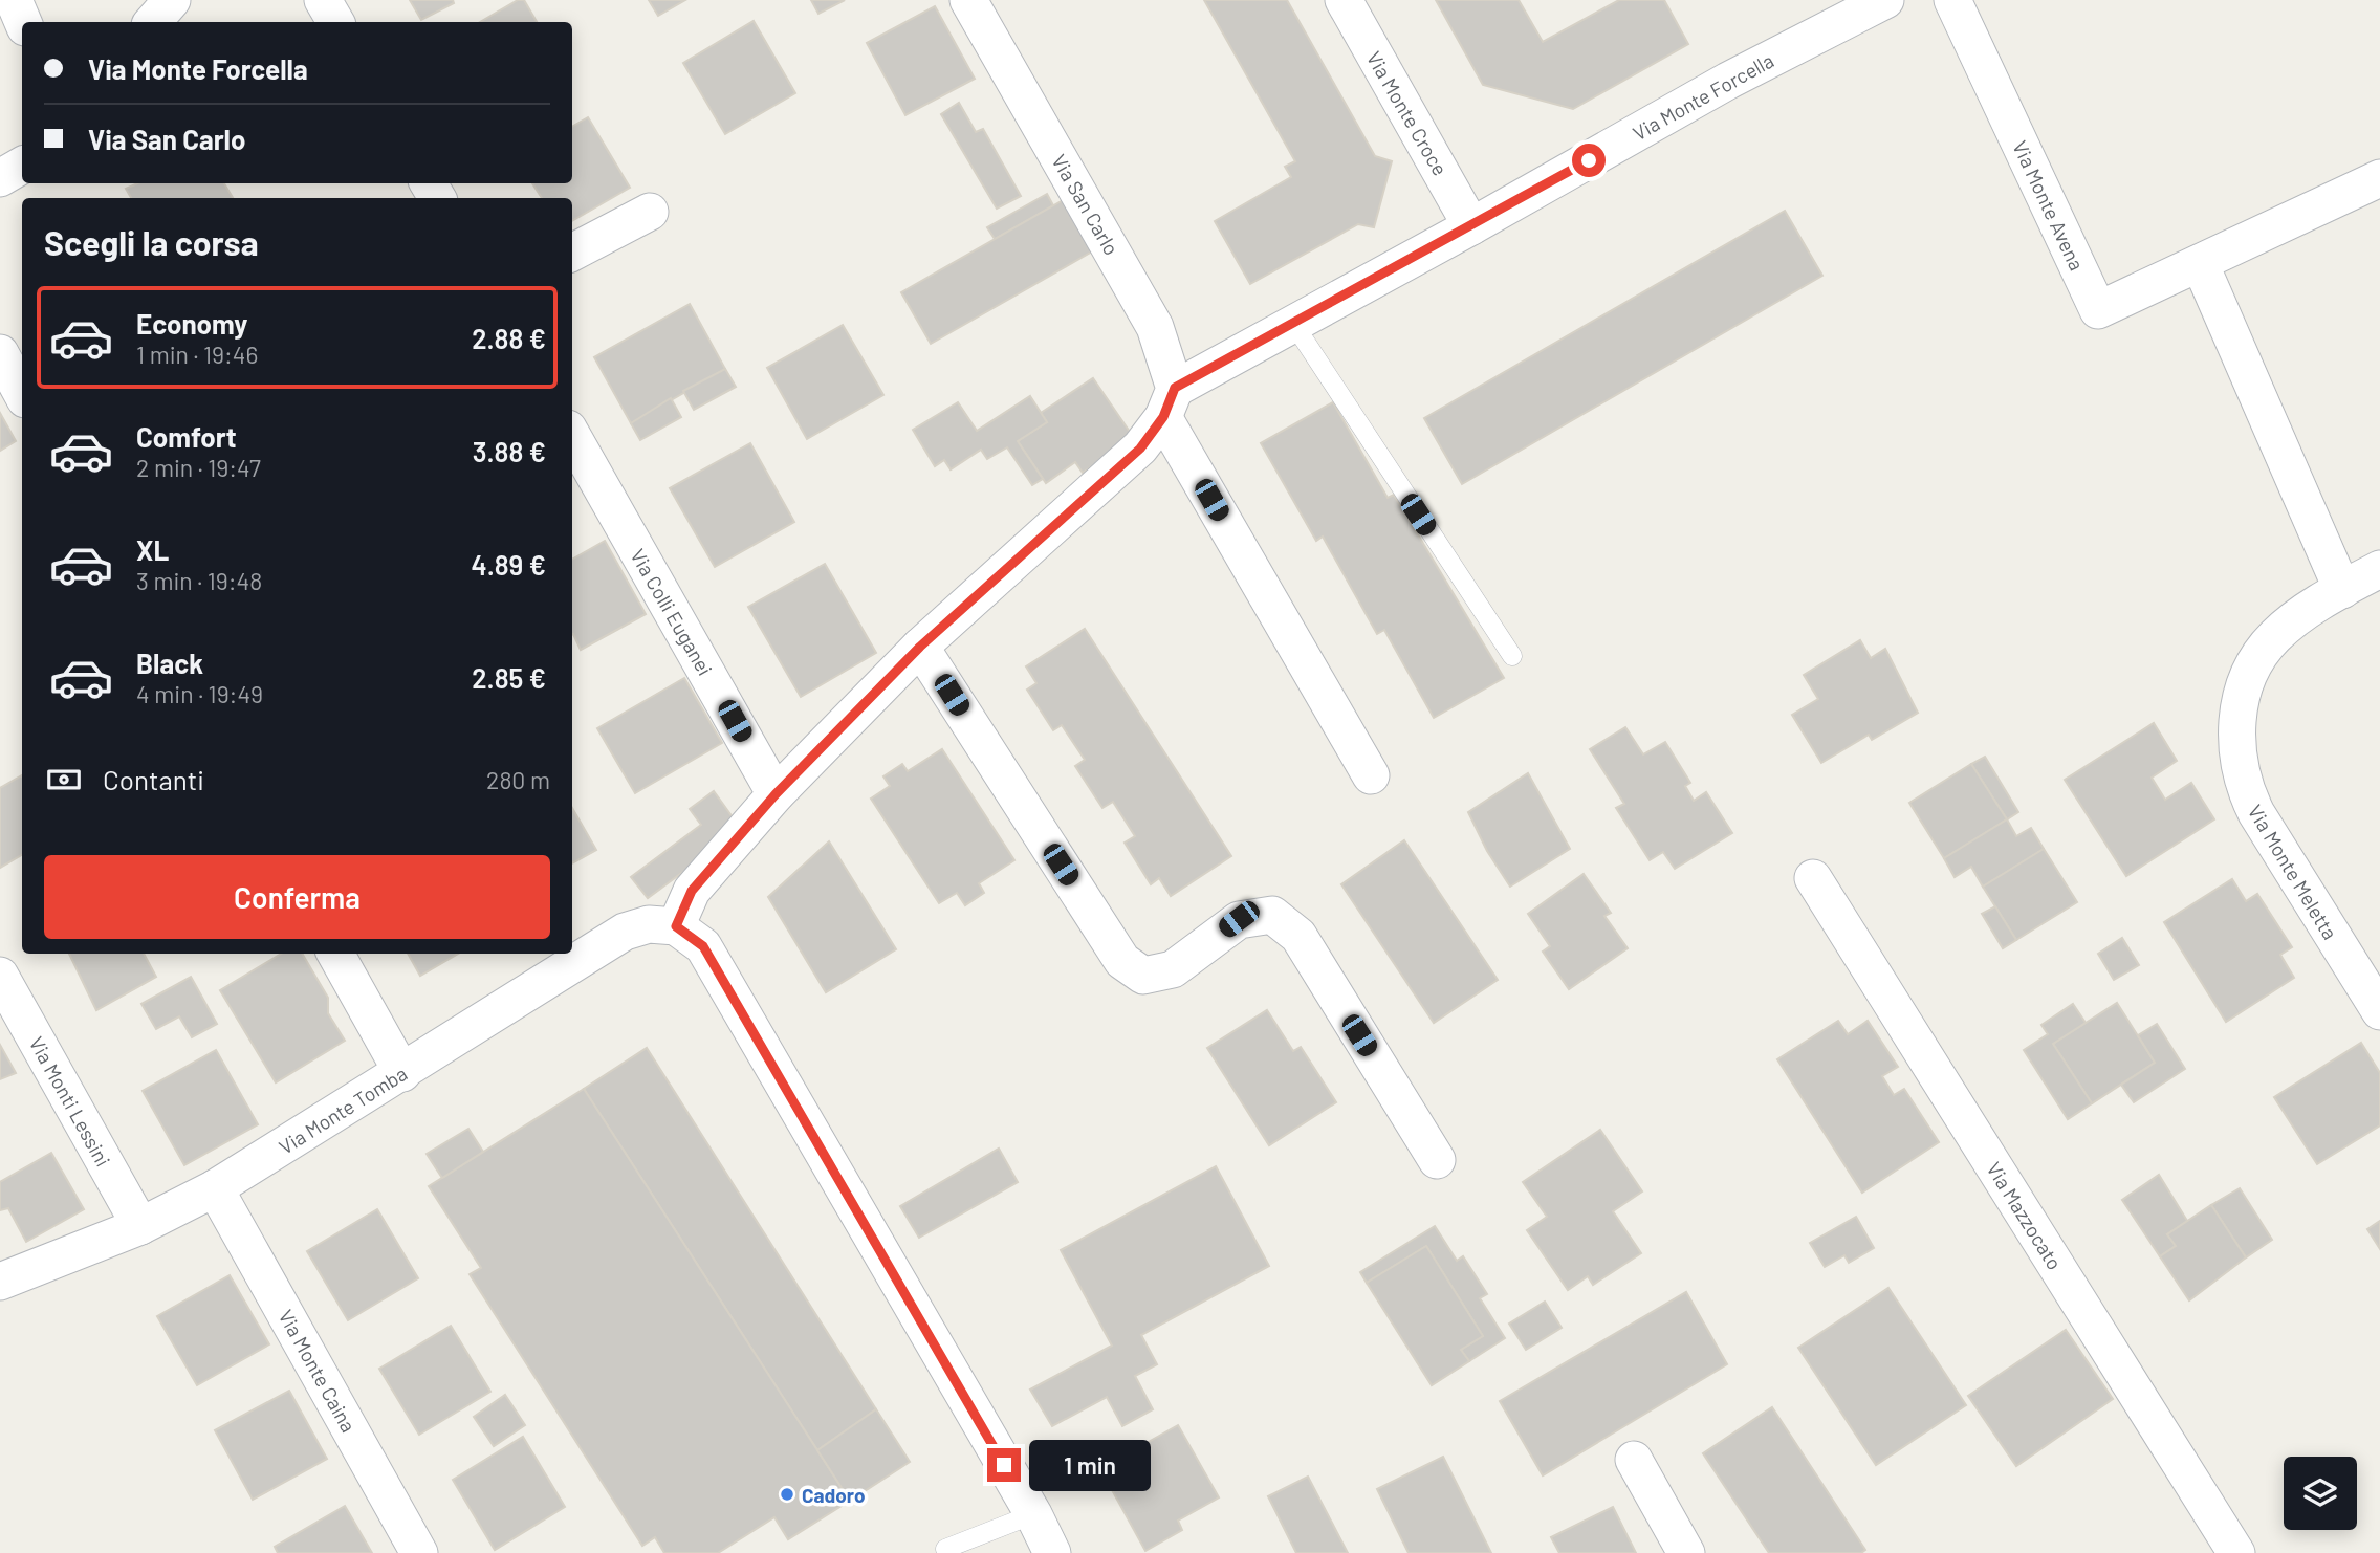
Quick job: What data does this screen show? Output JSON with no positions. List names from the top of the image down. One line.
{"streets":{"street":["Via Monte Forcella","Via Monte Croce","Via San Carlo","Via Monte Avena","Via Colli Euganei","Via Monte Meletta","Via Monti Lessini","Via Monte Tomba","Via Mazzocato","Via Monte Caina"]},"crossings":[["Via Monte Forcella","Via Monte Croce"],["Via Monte Forcella","Via San Carlo"],["Via Monti Lessini","Via Monte Tomba"],["Via Monte Tomba","Via Monte Caina"]],"places":["Cadoro"],"page":{"banner":["Via Monte Forcella","Via San Carlo"],"heading":"Scegli la corsa","list":[{"name":"Economy","note":"1 min · 19:46","value":"2.88 €"},{"name":"Comfort","note":"2 min · 19:47","value":"3.88 €"},{"name":"XL","note":"3 min · 19:48","value":"4.89 €"},{"name":"Black","note":"4 min · 19:49","value":"2.85 €"}],"pay":["Contanti","280 m"],"buttons":"Conferma","bubble":"1 min"}}
